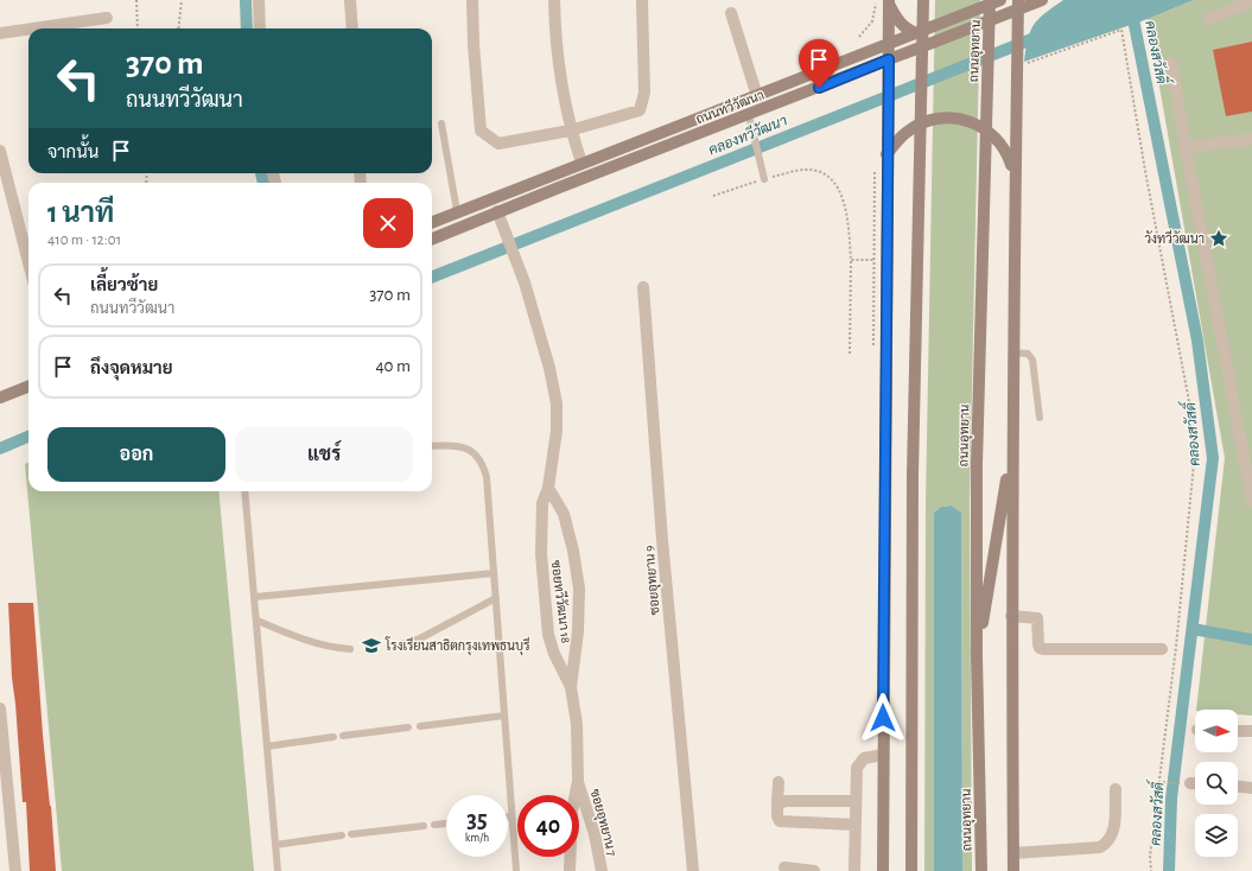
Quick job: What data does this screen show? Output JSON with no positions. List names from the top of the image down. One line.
{"streets":{"main road":["ถนนอุทยาน","ถนนทวีวัฒนา"],"street":["ซอยอุทยาน 9","ซอยทวีวัฒนา 18","ซอยอุทยาน 7"]},"crossings":[["ถนนทวีวัฒนา","ซอยทวีวัฒนา 18"],["ซอยทวีวัฒนา 18","ซอยอุทยาน 7"]],"water":["คลองสวัสดิ์","คลองทวีวัฒนา"],"places":{"place":["วังทวีวัฒนา"],"school or university":["โรงเรียนสาธิตกรุงเทพธนบุรี"]},"north":"right","page":{"turn":["370 m","ถนนทวีวัฒนา"],"then":"จากนั้น","heading":["1 นาที","410 m · 12:01"],"list":[{"name":"เลี้ยวซ้าย","note":"ถนนทวีวัฒนา","value":"370 m"},{"name":"ถึงจุดหมาย","value":"40 m"}],"buttons":["ออก","แชร์"],"speed":"35 km/h","limit":"40"}}
